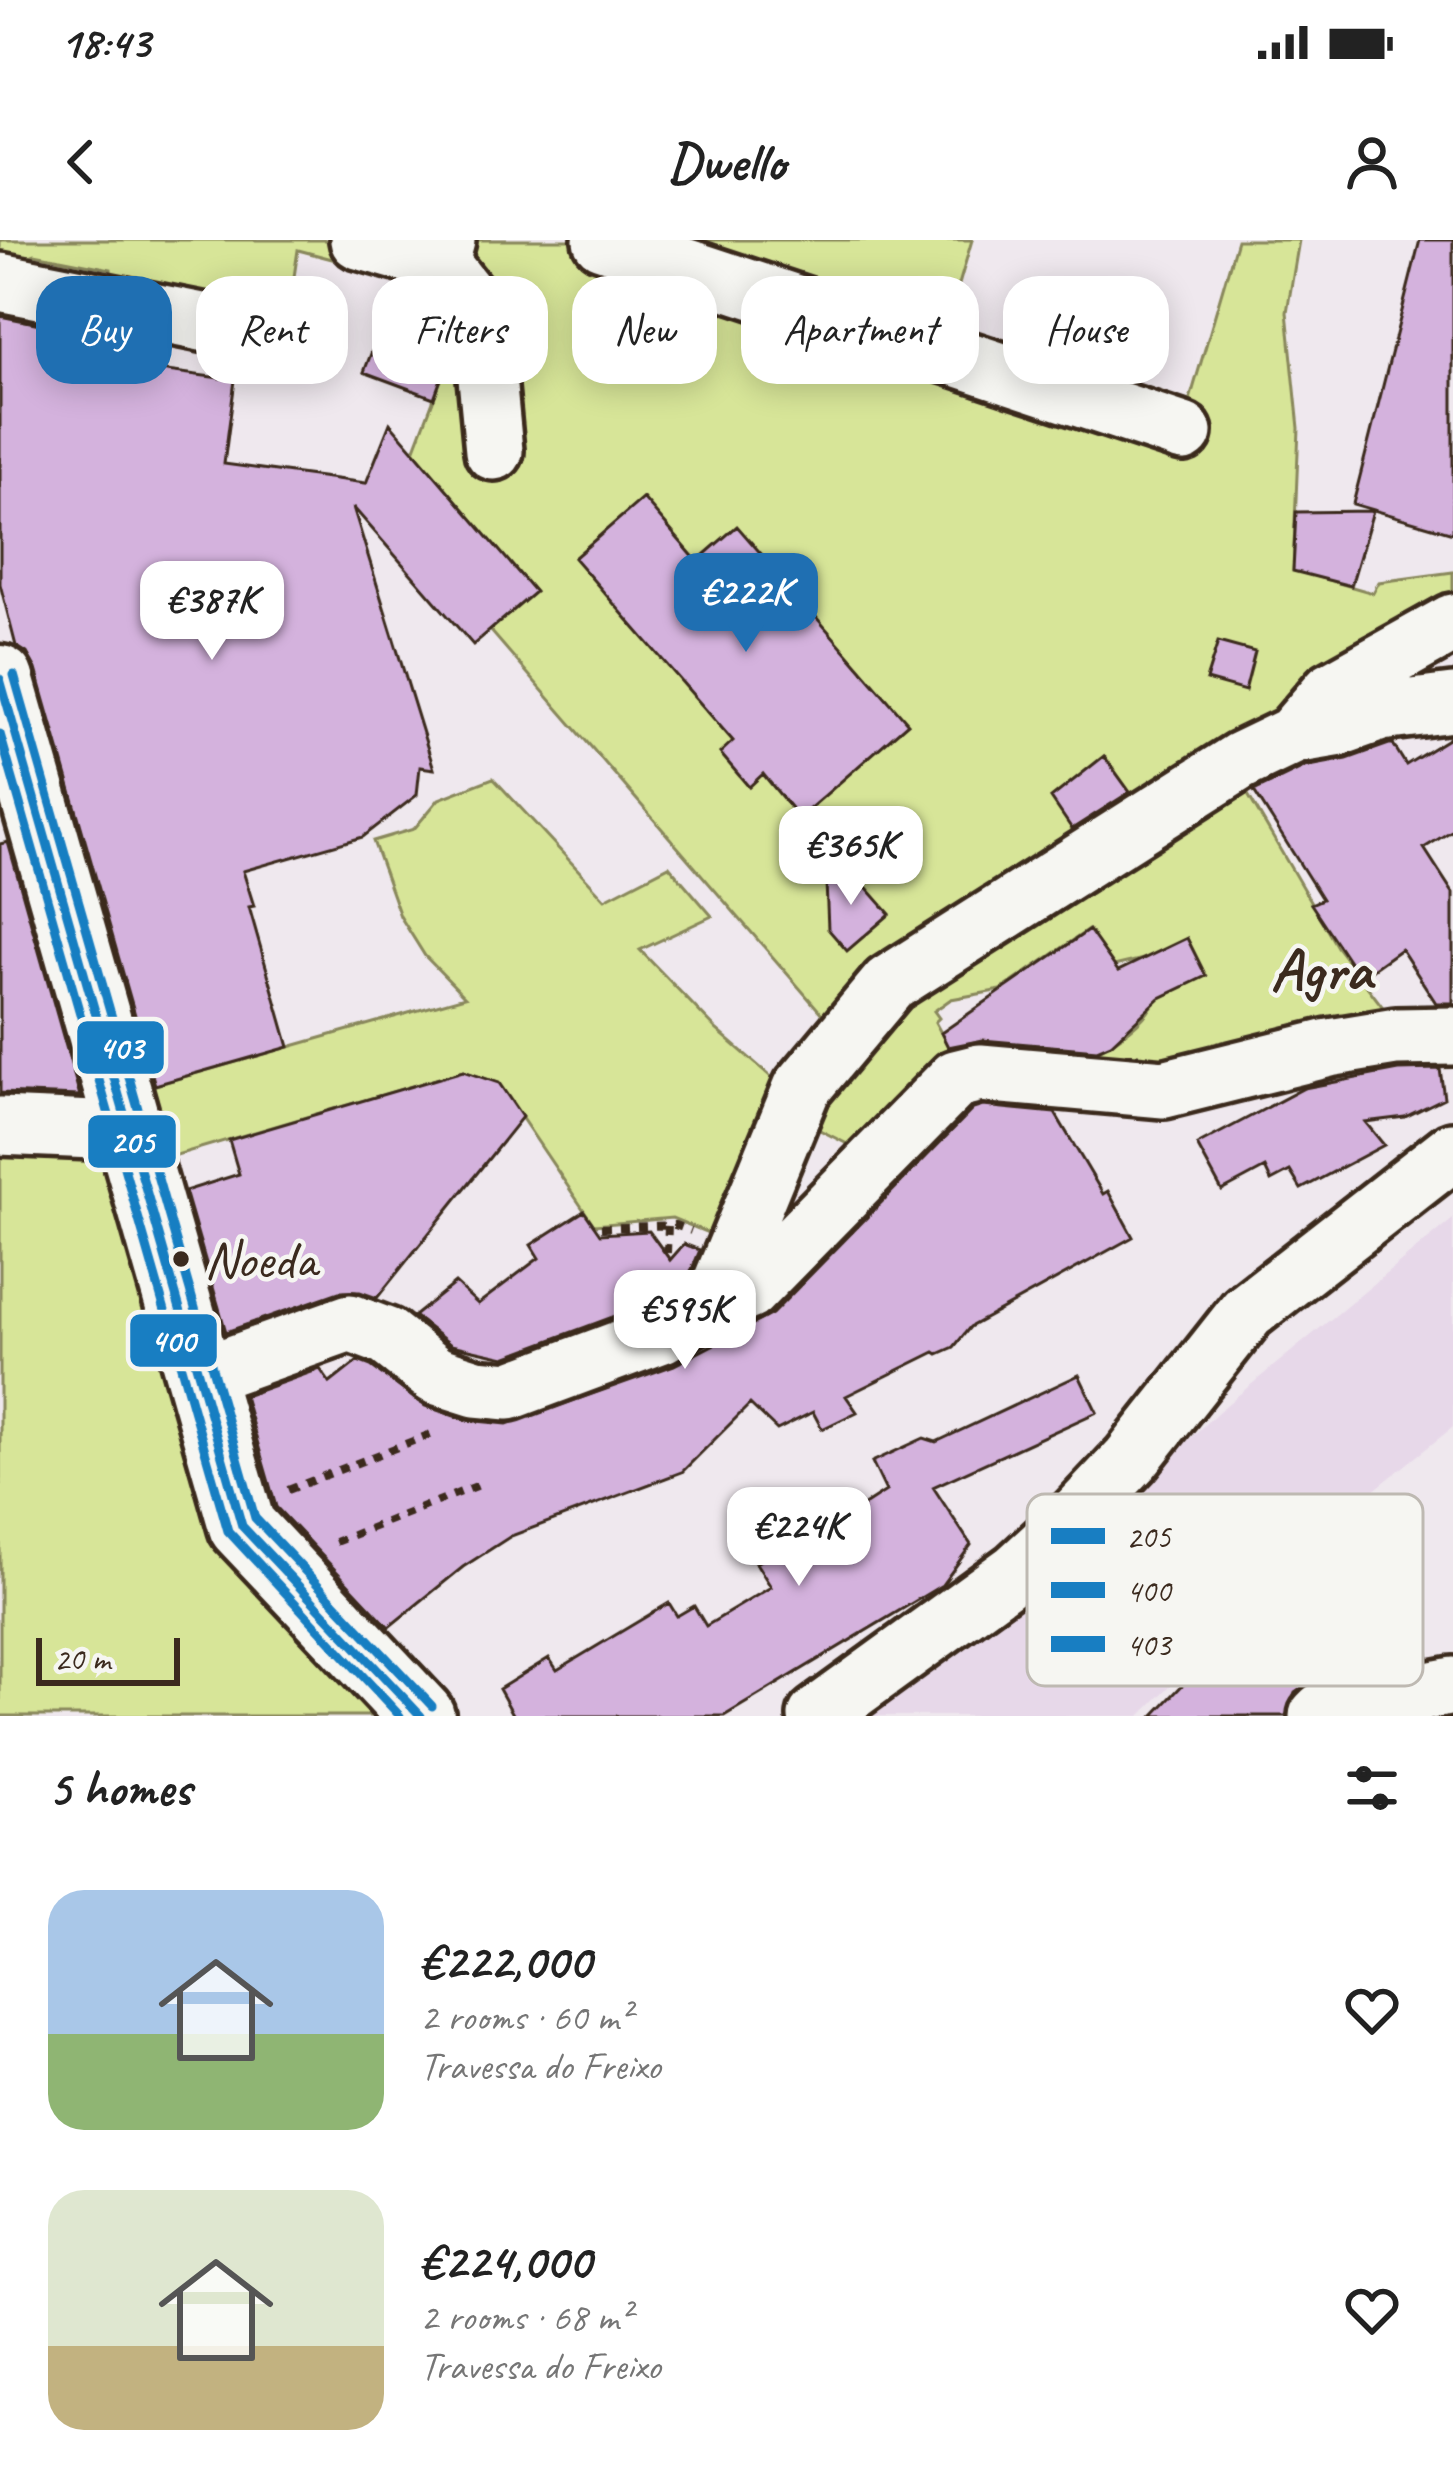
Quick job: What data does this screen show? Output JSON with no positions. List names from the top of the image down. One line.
{"districts":["Agra"],"places":["Noeda"],"lines":["transit line 403","transit line 205","transit line 400"],"legend":["205","400","403"],"scale_bar":"20 m","page":{"status":"18:43","header":"Dwello","chip":["Buy","Rent","Filters","New","Apartment","House"],"price":["€222K","€387K","€365K","€595K","€224K"],"scale":"20 m","heading":"5 homes","list":[{"name":"€222,000","note":"2 rooms · 60 m² · Travessa do Freixo"},{"name":"€224,000","note":"2 rooms · 68 m² · Travessa do Freixo"}]}}
